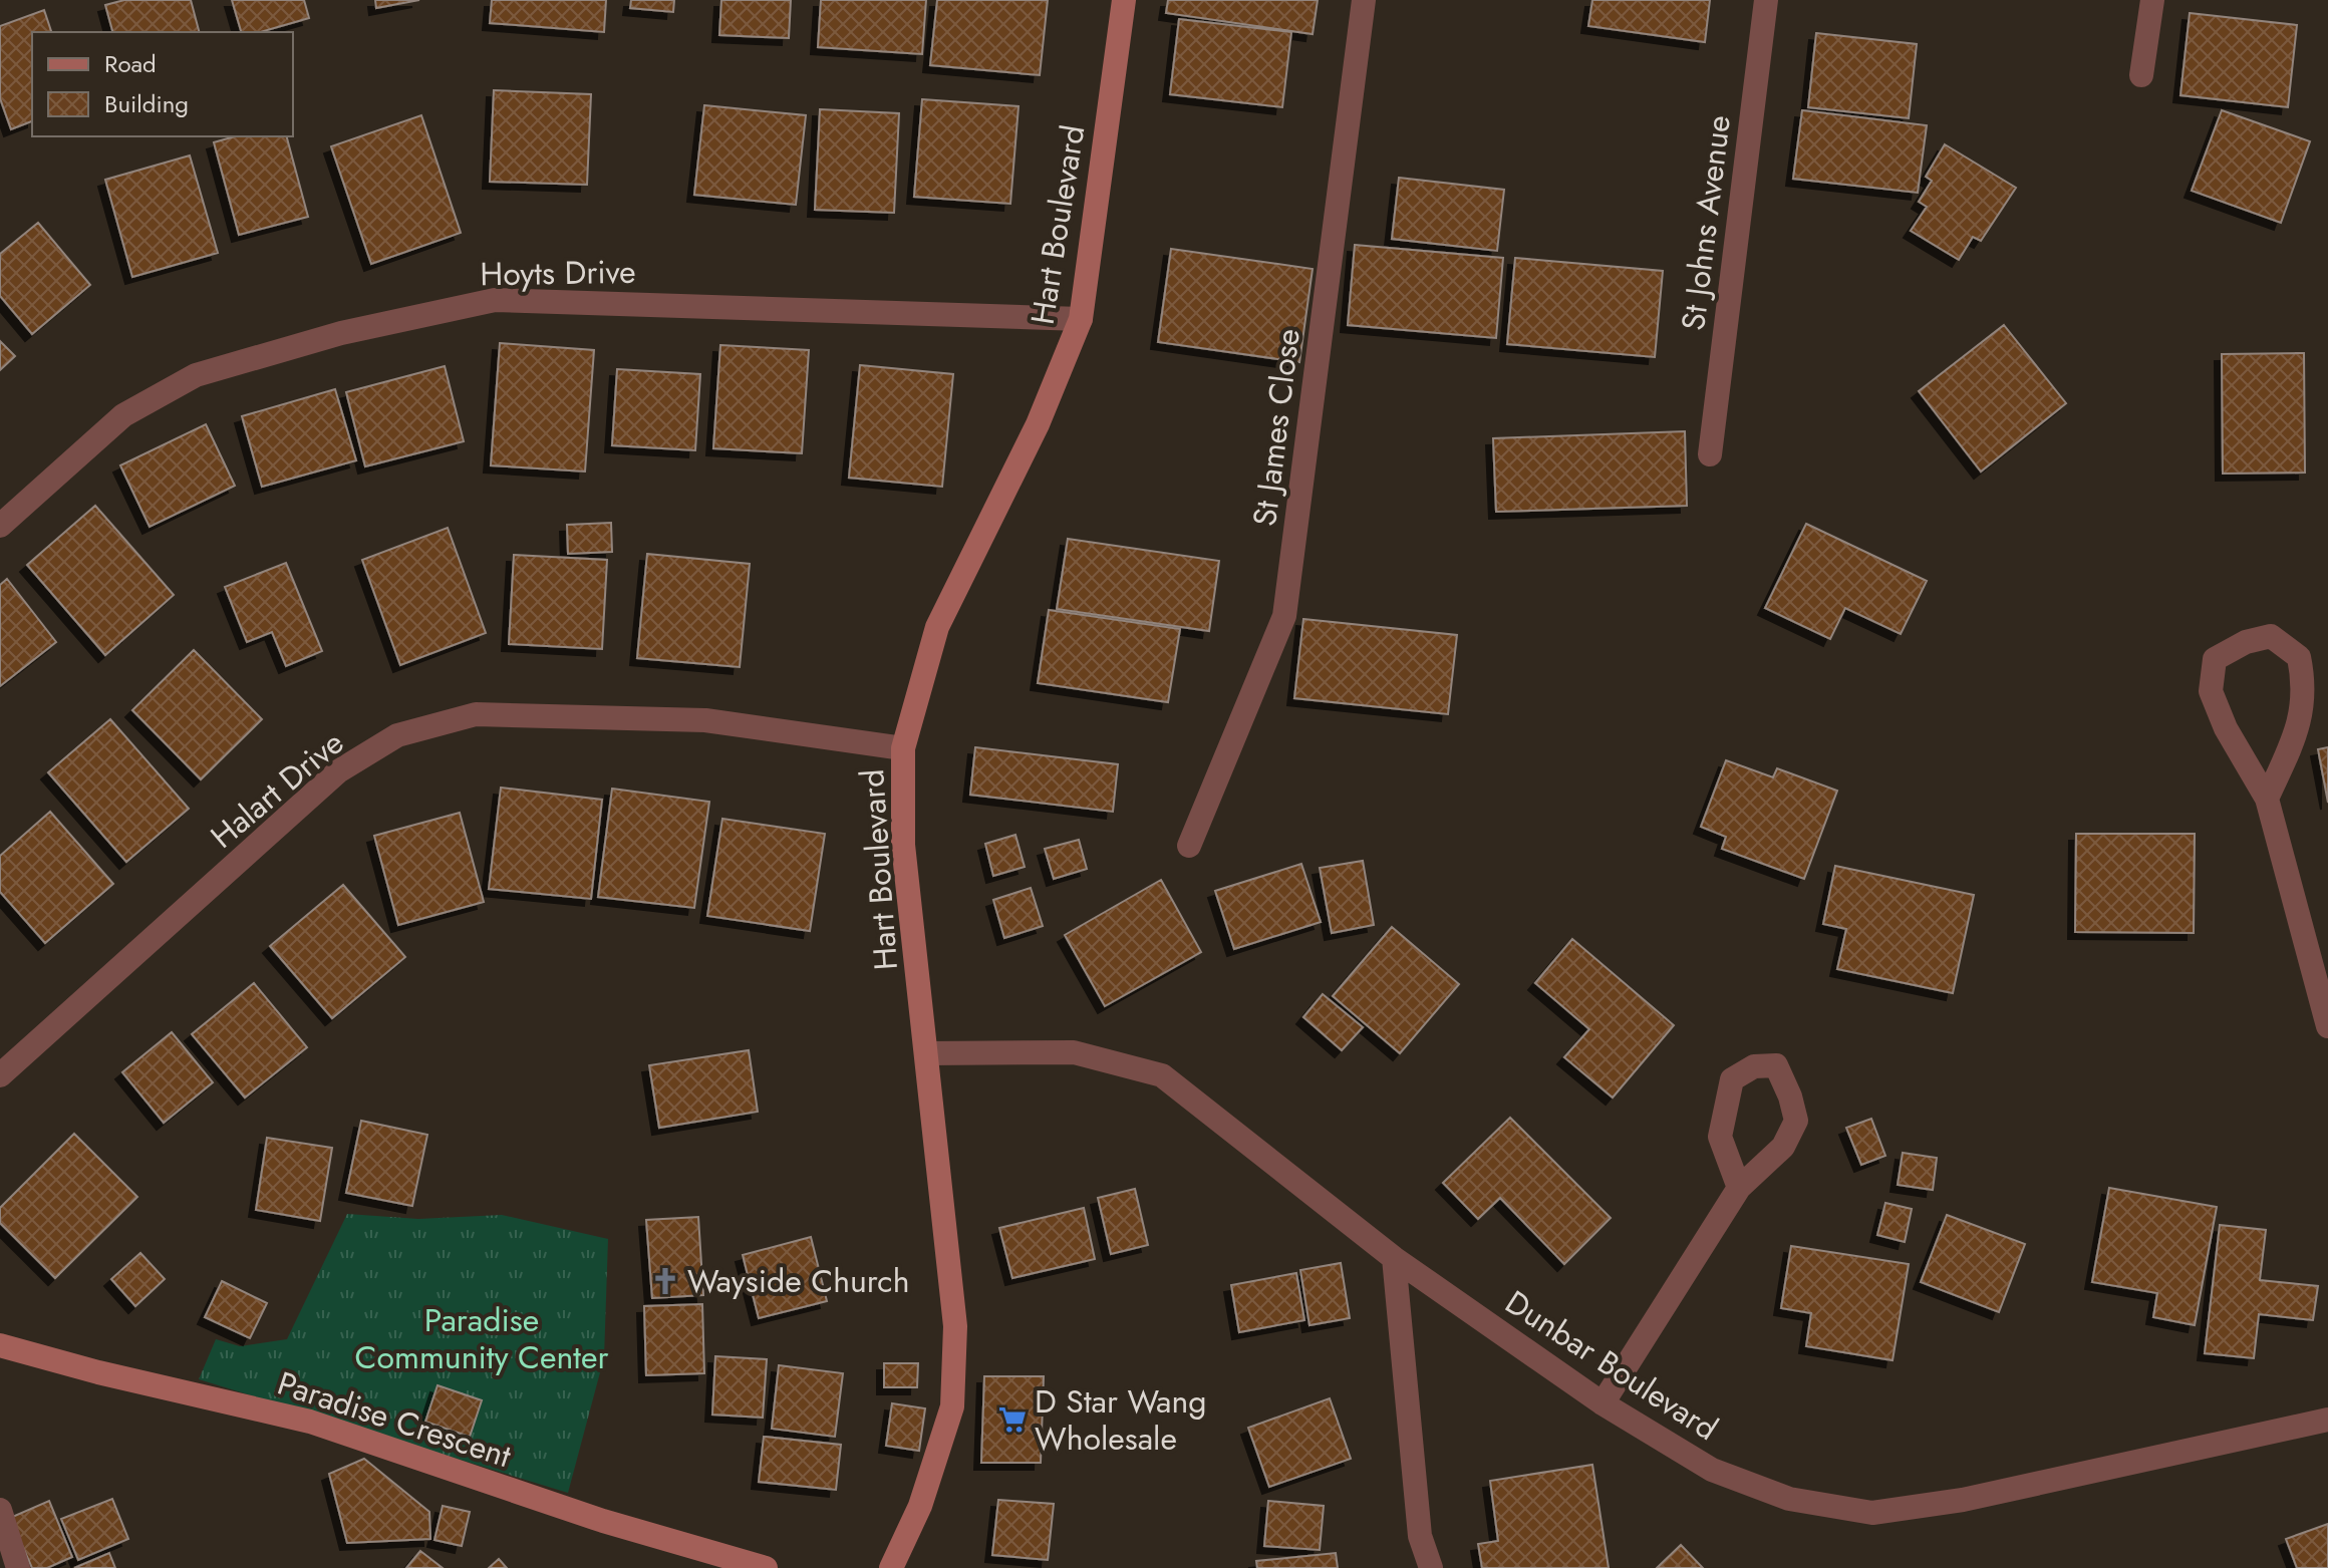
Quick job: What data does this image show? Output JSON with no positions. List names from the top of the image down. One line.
{"streets":{"street":["St Johns Avenue","Hart Boulevard","Hoyts Drive","St James Close","Halart Drive","Dunbar Boulevard","Paradise Crescent"]},"crossings":[["Hart Boulevard","Hoyts Drive"],["Hart Boulevard","Halart Drive"],["Hart Boulevard","Dunbar Boulevard"]],"parks":["Paradise Community Center"],"places":{"church":["Wayside Church"],"supermarket":["D Star Wang Wholesale"]},"legend":["Road","Building"]}
